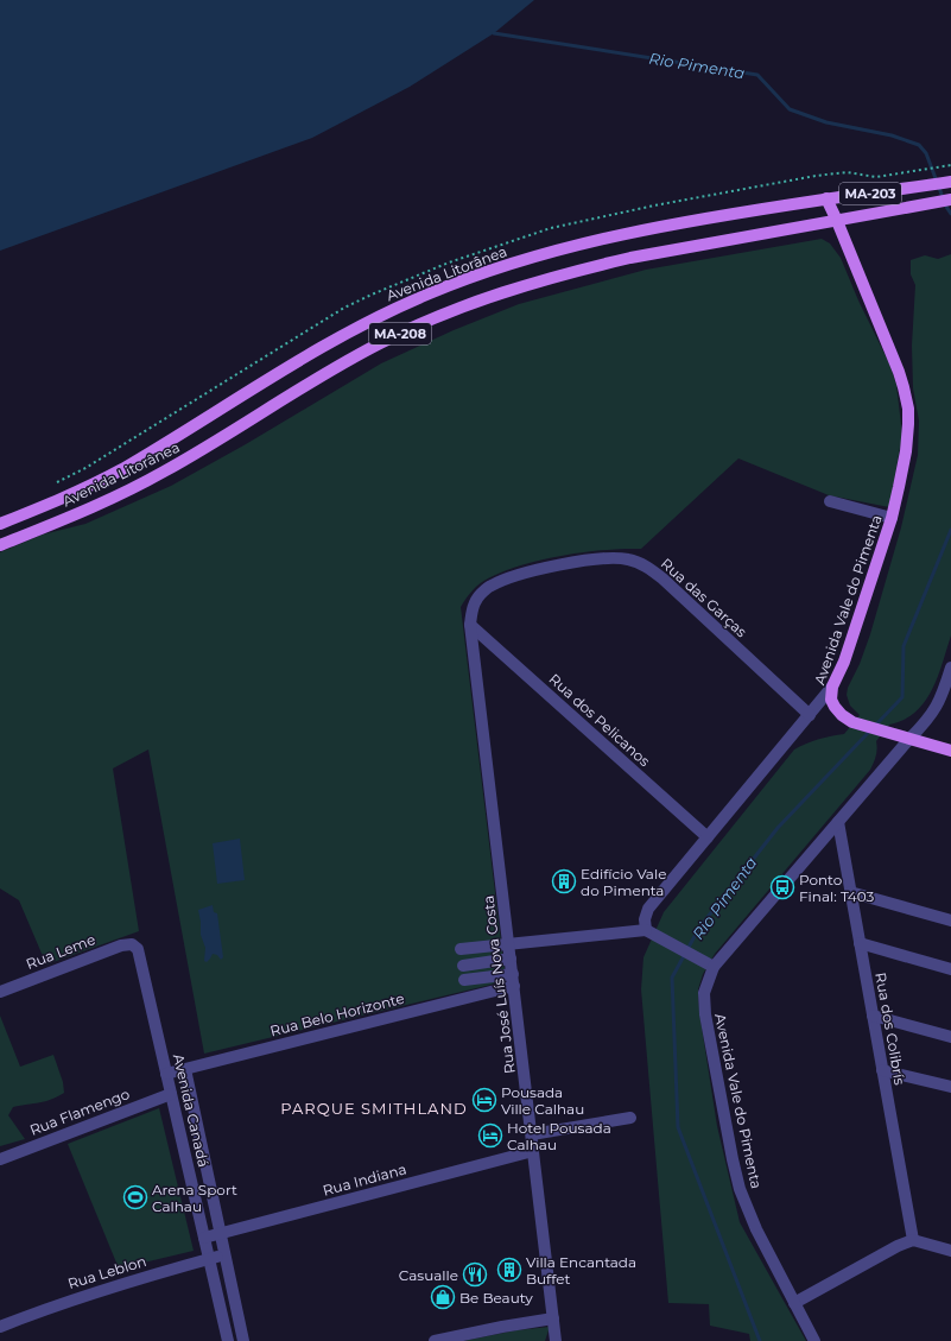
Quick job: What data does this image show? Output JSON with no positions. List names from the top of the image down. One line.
{"streets":{"main road":["MA-203","Avenida Litorânea","MA-208","Avenida Vale do Pimenta"],"street":["Rua das Garças","Rua dos Pelicanos","Rua Leme","Rua José Luís Nova Costa","Rua Belo Horizonte","Rua dos Colibrís","Avenida Canadá","Rua Flamengo","Rua Indiana","Rua Leblon"]},"crossings":[["Avenida Litorânea","Avenida Vale do Pimenta"],["Rua das Garças","Avenida Vale do Pimenta"],["Rua das Garças","Rua dos Pelicanos"],["Rua das Garças","Rua José Luís Nova Costa"],["Avenida Vale do Pimenta","Rua dos Colibrís"],["Rua dos Pelicanos","Rua José Luís Nova Costa"],["Rua Leme","Avenida Canadá"],["Rua José Luís Nova Costa","Rua Belo Horizonte"],["Rua José Luís Nova Costa","Rua Indiana"],["Rua Belo Horizonte","Avenida Canadá"],["Avenida Canadá","Rua Flamengo"],["Avenida Canadá","Rua Indiana"],["Avenida Canadá","Rua Leblon"]],"districts":["PARQUE SMITHLAND"],"water":["Rio Pimenta"],"places":{"building":["Edifício Vale do Pimenta","Villa Encantada Buffet"],"bus stop":["Ponto Final: T403"],"hotel":["Pousada Ville Calhau","Hotel Pousada Calhau"],"sports":["Arena Sport Calhau"],"restaurant":["Casualle"],"shop":["Be Beauty"]}}
